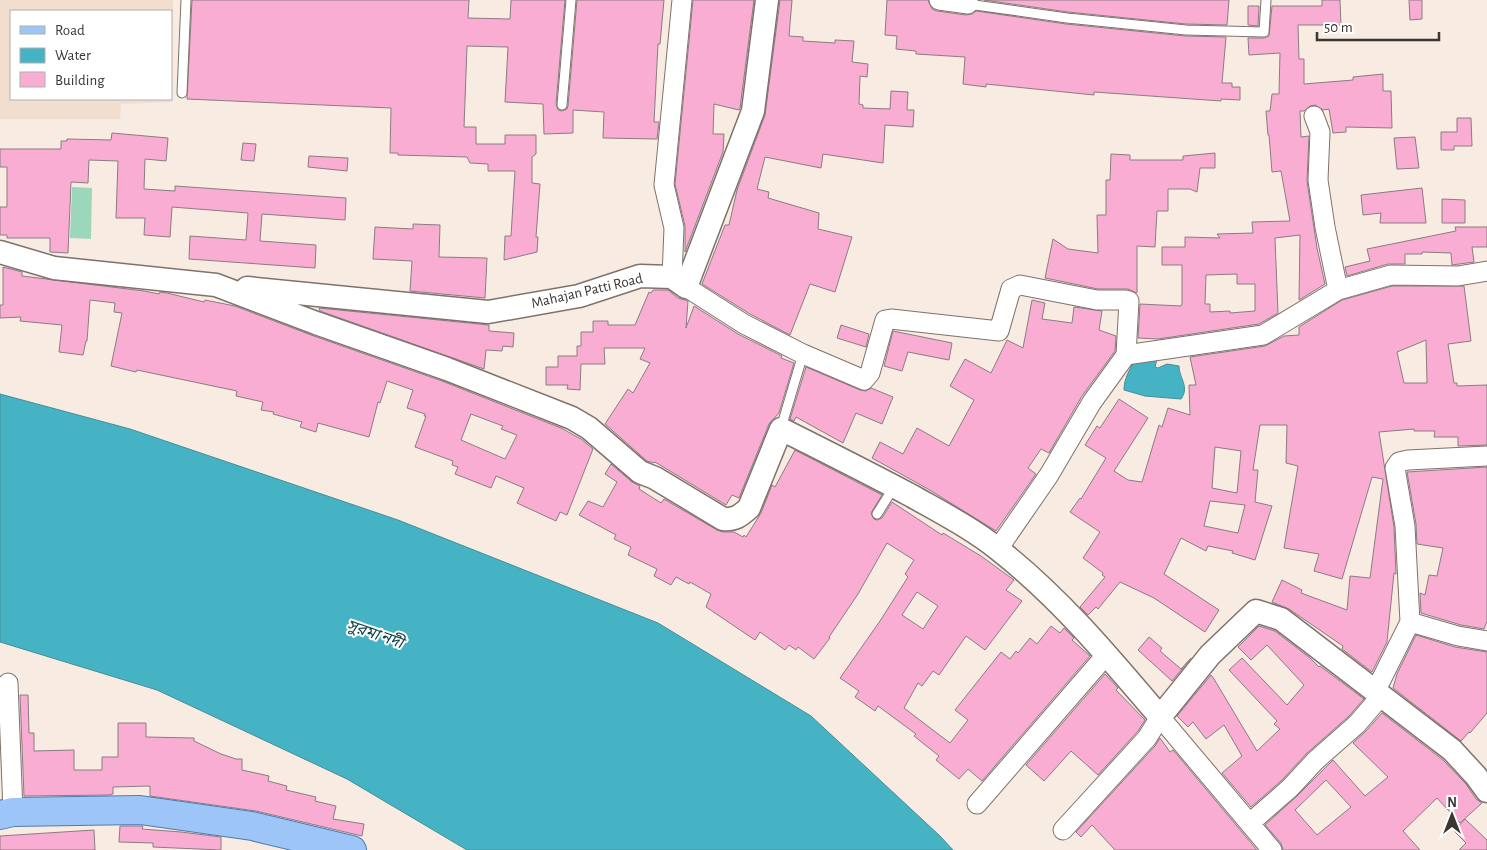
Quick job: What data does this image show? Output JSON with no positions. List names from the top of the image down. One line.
{"streets":{"street":["Mahajan Patti Road"]},"water":["সুরমা নদী"],"legend":["Road","Water","Building"],"scale_bar":"50 m","north":"top"}
